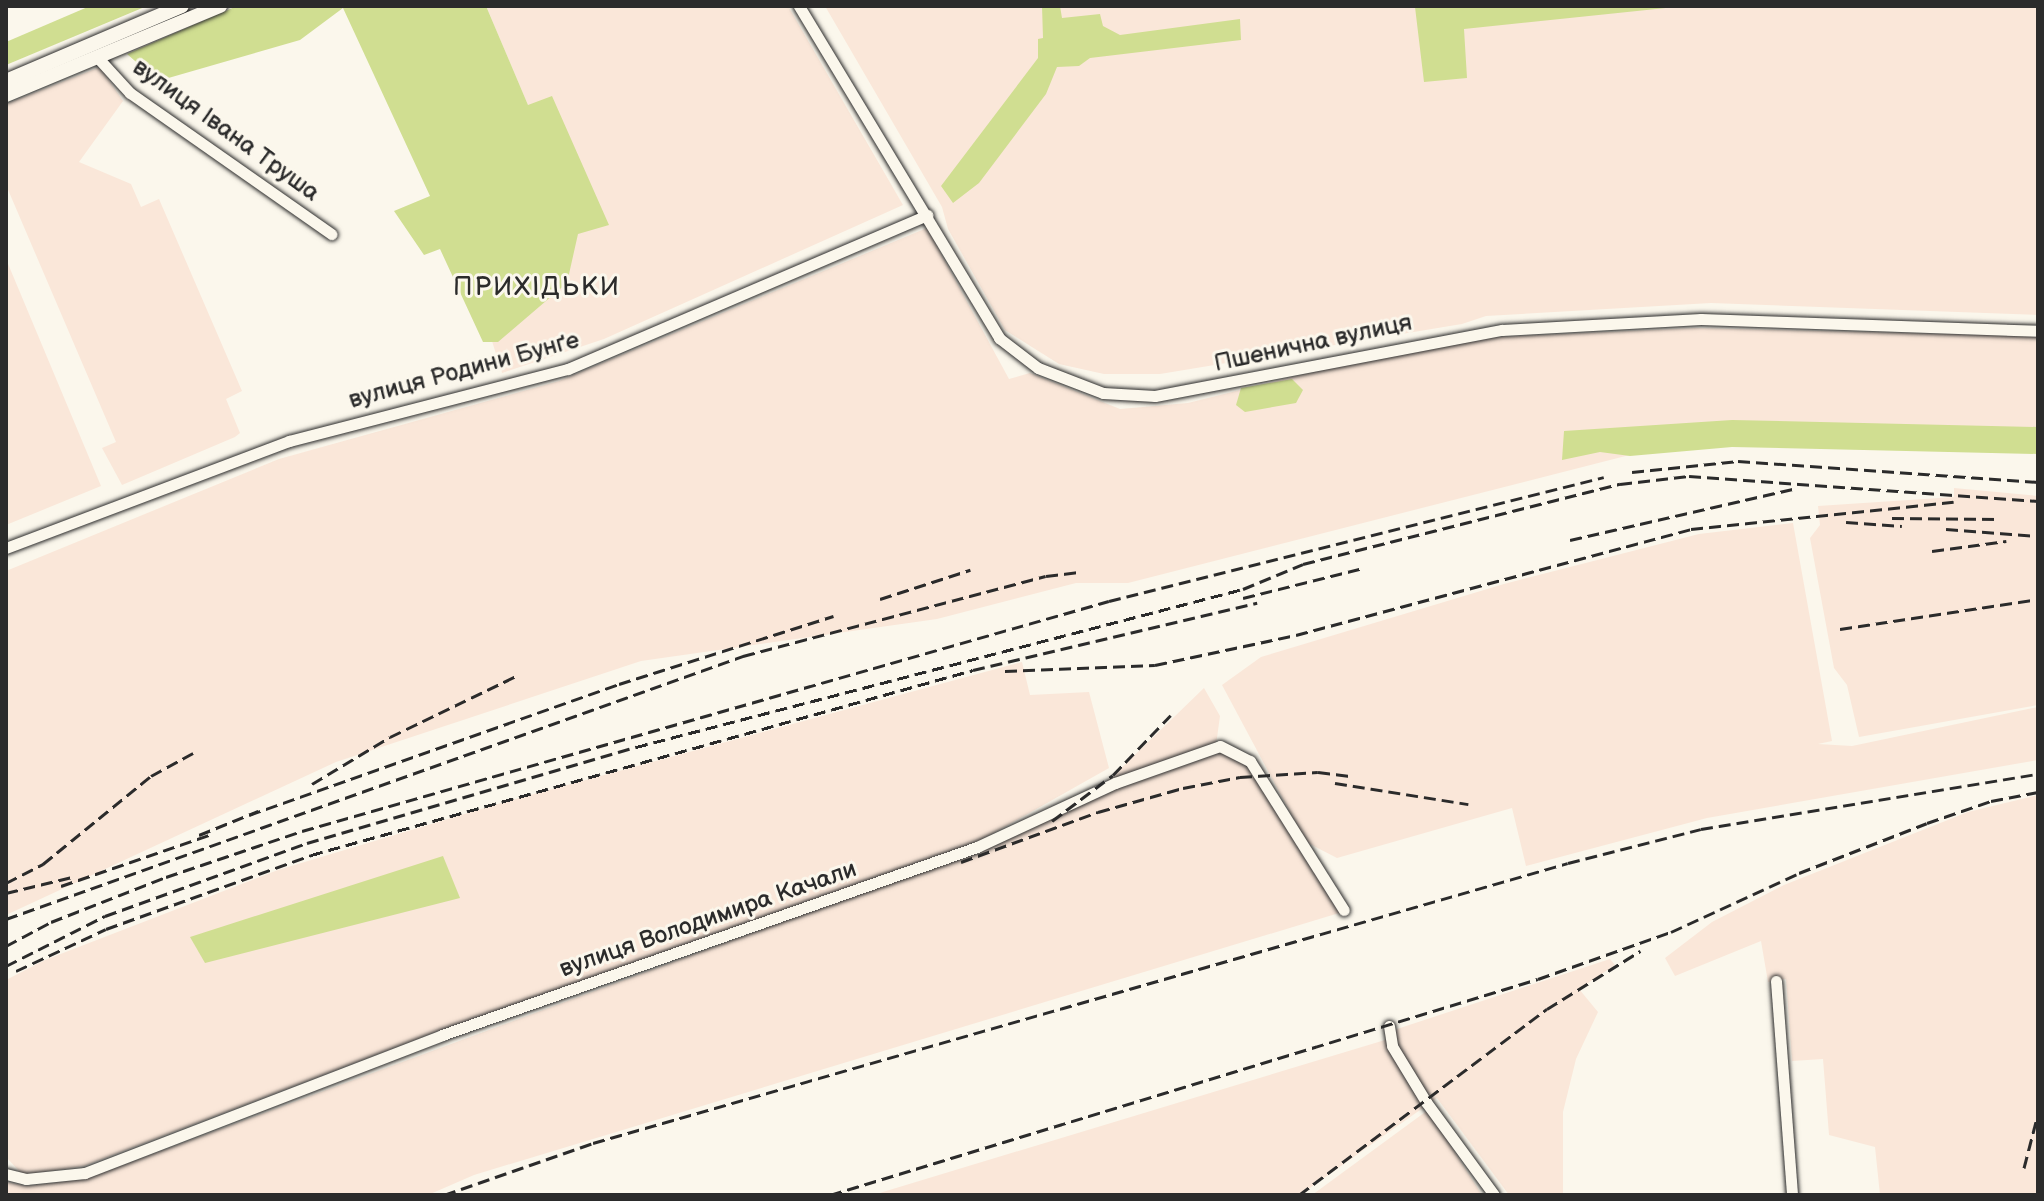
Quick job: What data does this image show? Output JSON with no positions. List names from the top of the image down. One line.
{"streets":{"street":["вулиця Івана Труша","Пшенична вулиця","вулиця Родини Бунґе","вулиця Володимира Качали"]},"crossings":[["Пшенична вулиця","вулиця Родини Бунґе"]],"districts":["ПРИХІДЬКИ"]}
